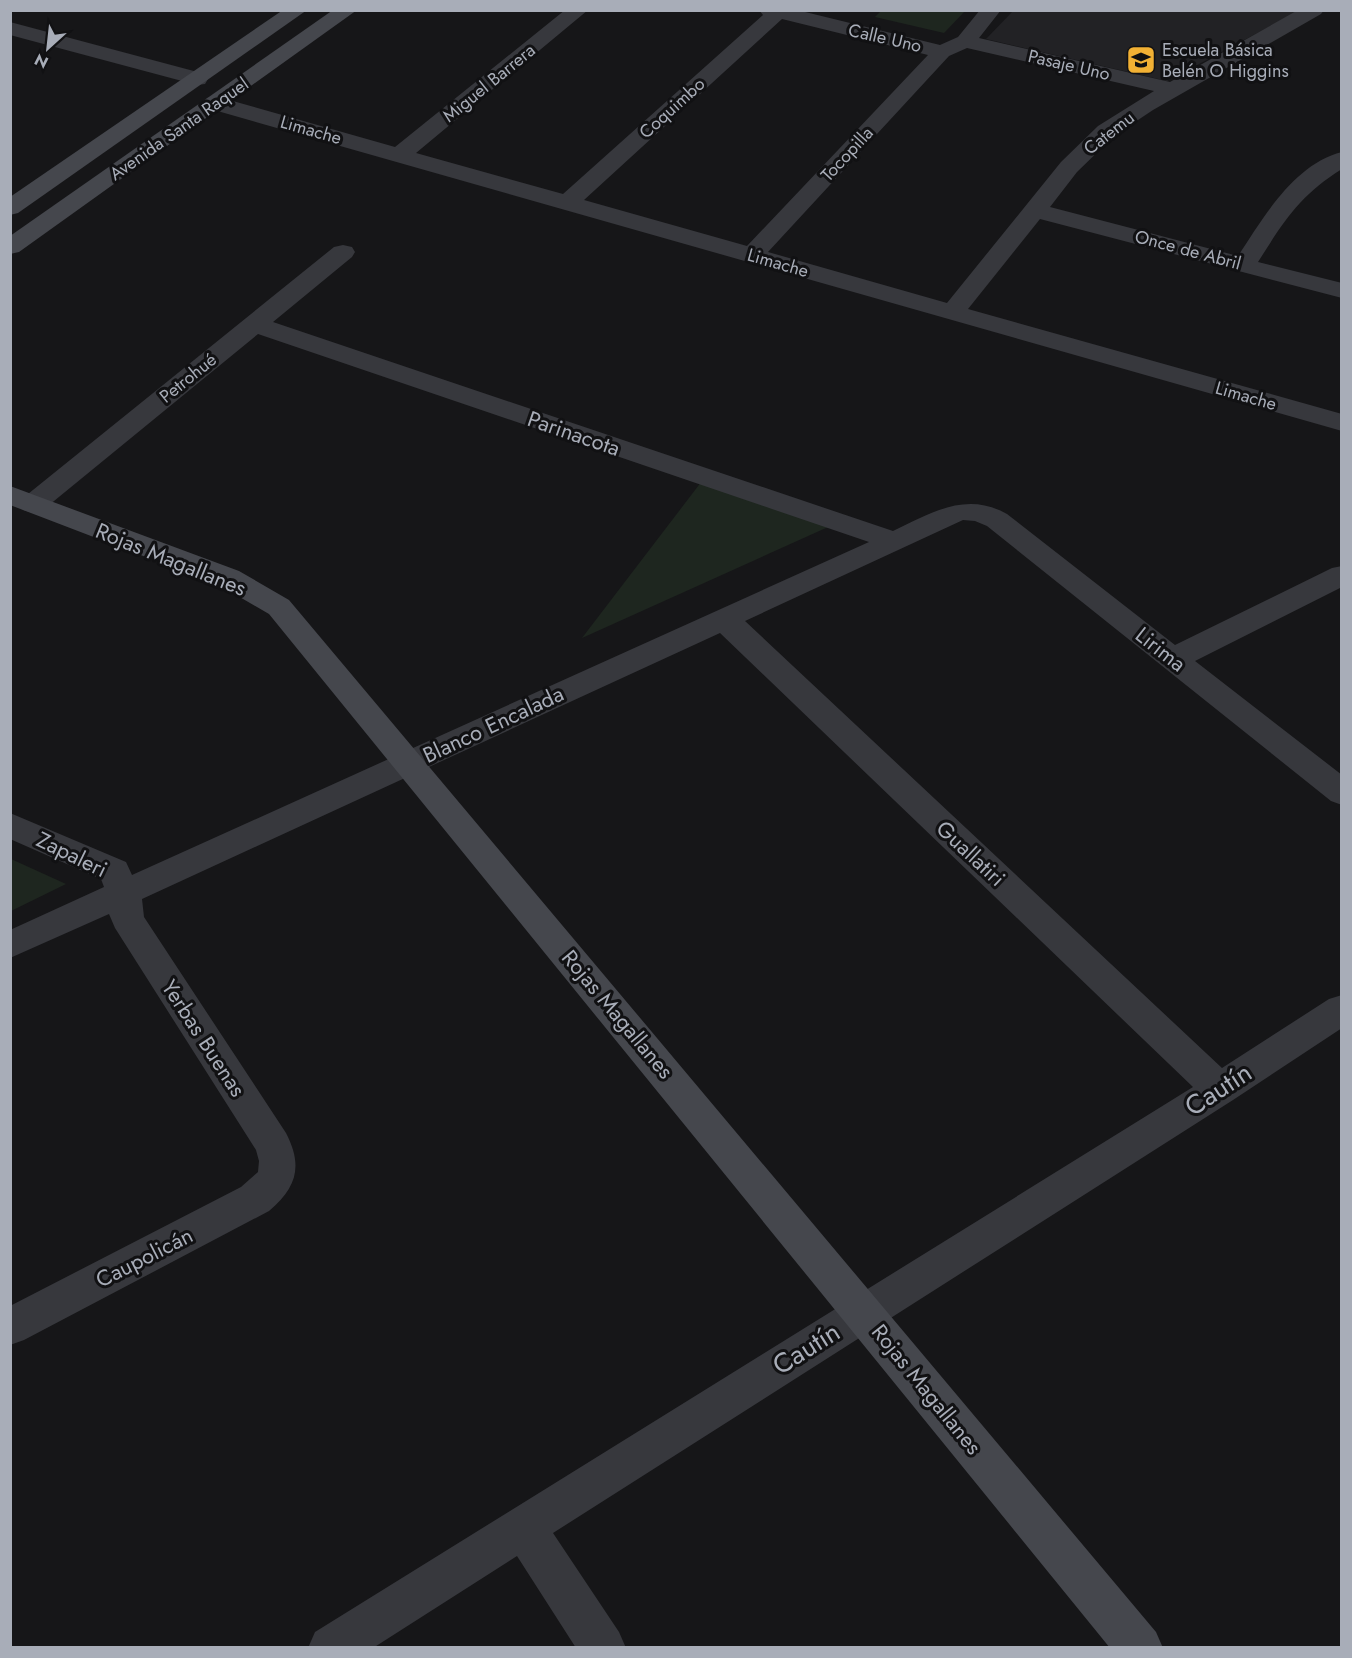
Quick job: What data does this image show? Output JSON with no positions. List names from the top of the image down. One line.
{"streets":{"street":["Calle Uno","Pasaje Uno","Miguel Barrera","Coquimbo","Avenida Santa Raquel","Limache","Catemu","Tocopilla","Once de Abril","Petrohué","Parinacota","Rojas Magallanes","Lirima","Blanco Encalada","Guallatiri","Zapaleri","Yerbas Buenas","Cautín","Caupolicán"]},"crossings":[["Calle Uno","Pasaje Uno"],["Calle Uno","Coquimbo"],["Calle Uno","Tocopilla"],["Pasaje Uno","Catemu"],["Miguel Barrera","Limache"],["Coquimbo","Limache"],["Avenida Santa Raquel","Limache"],["Limache","Catemu"],["Limache","Tocopilla"],["Catemu","Once de Abril"],["Petrohué","Parinacota"],["Petrohué","Rojas Magallanes"],["Parinacota","Blanco Encalada"],["Rojas Magallanes","Blanco Encalada"],["Rojas Magallanes","Cautín"],["Lirima","Blanco Encalada"],["Blanco Encalada","Guallatiri"],["Blanco Encalada","Zapaleri"],["Blanco Encalada","Yerbas Buenas"],["Guallatiri","Cautín"],["Zapaleri","Yerbas Buenas"],["Yerbas Buenas","Caupolicán"]],"places":{"school or university":["Escuela Básica Belén O Higgins"]},"north":"bottom left"}
